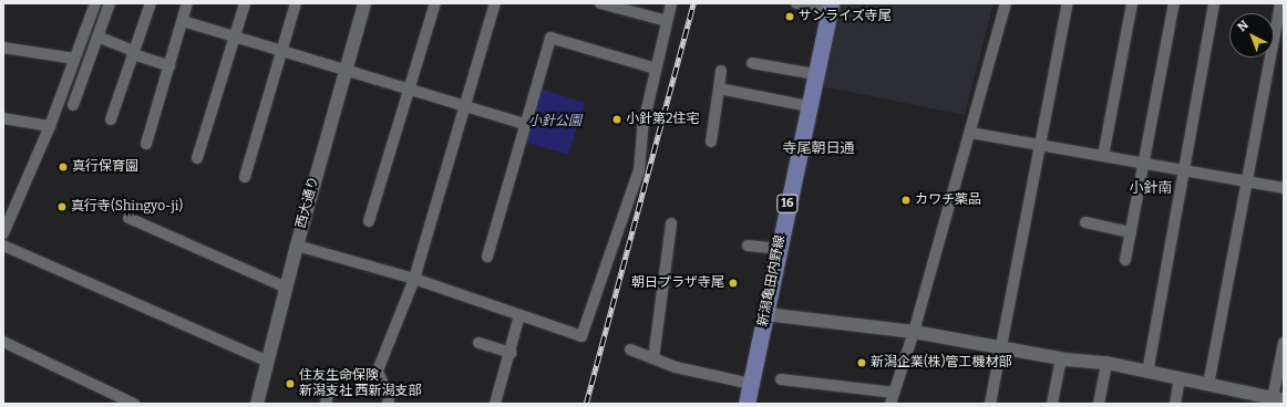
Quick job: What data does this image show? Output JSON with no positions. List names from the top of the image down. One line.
{"streets":{"main road":["16","新潟亀田内野線"],"street":["西大通り"]},"districts":["寺尾朝日通","小針南"],"parks":["小針公園"],"places":["サンライズ寺尾","小針第2住宅","真行保育園","カワチ薬品","真行寺(Shingyo-ji)","朝日プラザ寺尾","新潟企業(株)管工機材部","住友生命保険 新潟支社 西新潟支部"],"north":"top left"}
